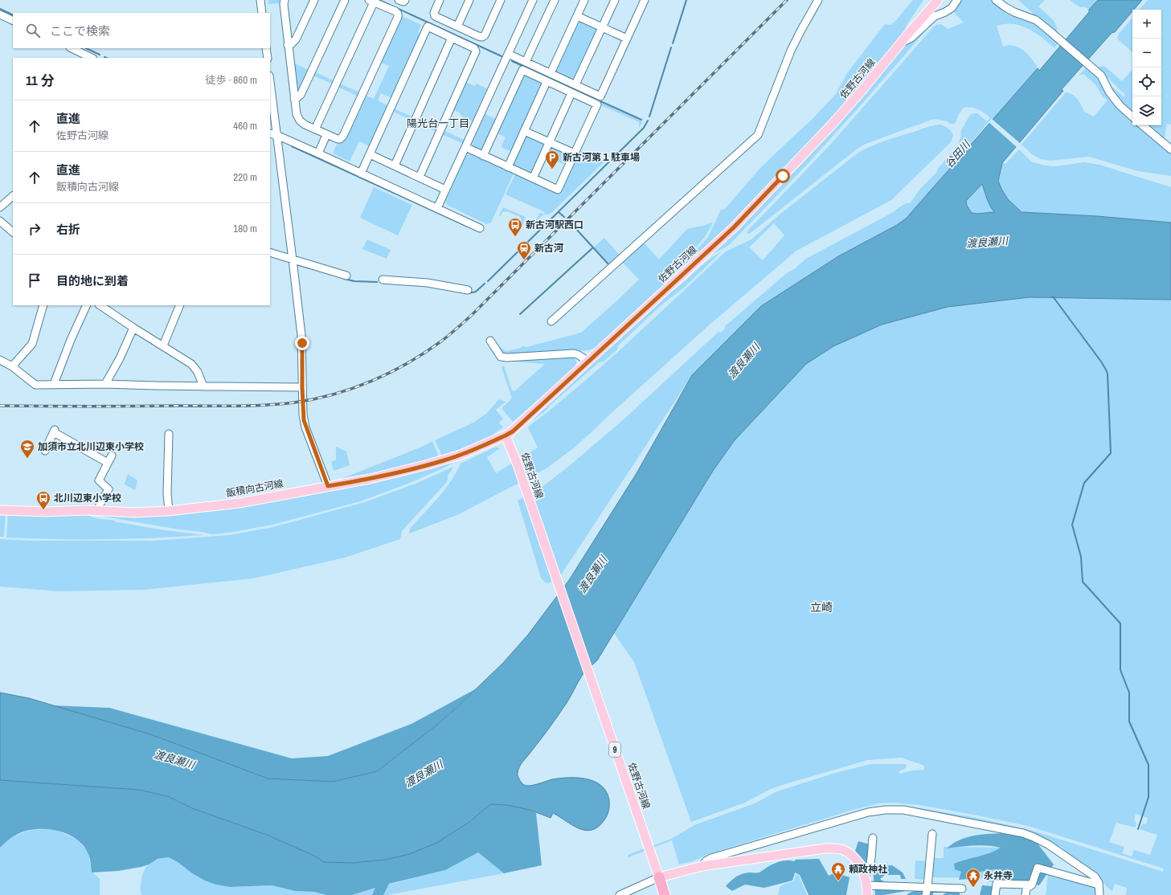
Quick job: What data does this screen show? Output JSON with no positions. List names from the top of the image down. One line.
{"streets":{"main road":["佐野古河線","飯積向古河線","9"]},"crossings":[["佐野古河線","飯積向古河線"]],"districts":["陽光台一丁目","立崎"],"water":["谷田川","渡良瀬川"],"places":{"parking":["新古河第１駐車場"],"bus stop":["新古河駅西口","北川辺東小学校"],"station":["新古河"],"school or university":["加須市立北川辺東小学校"],"temple":["頼政神社","永井寺"]},"page":{"map_buttons":["+","−"],"search":"ここで検索","heading":["11 分","徒歩 · 860 m"],"list":[["直進","佐野古河線","460 m"],["直進","飯積向古河線","220 m"],["右折","180 m"],"目的地に到着"]}}
